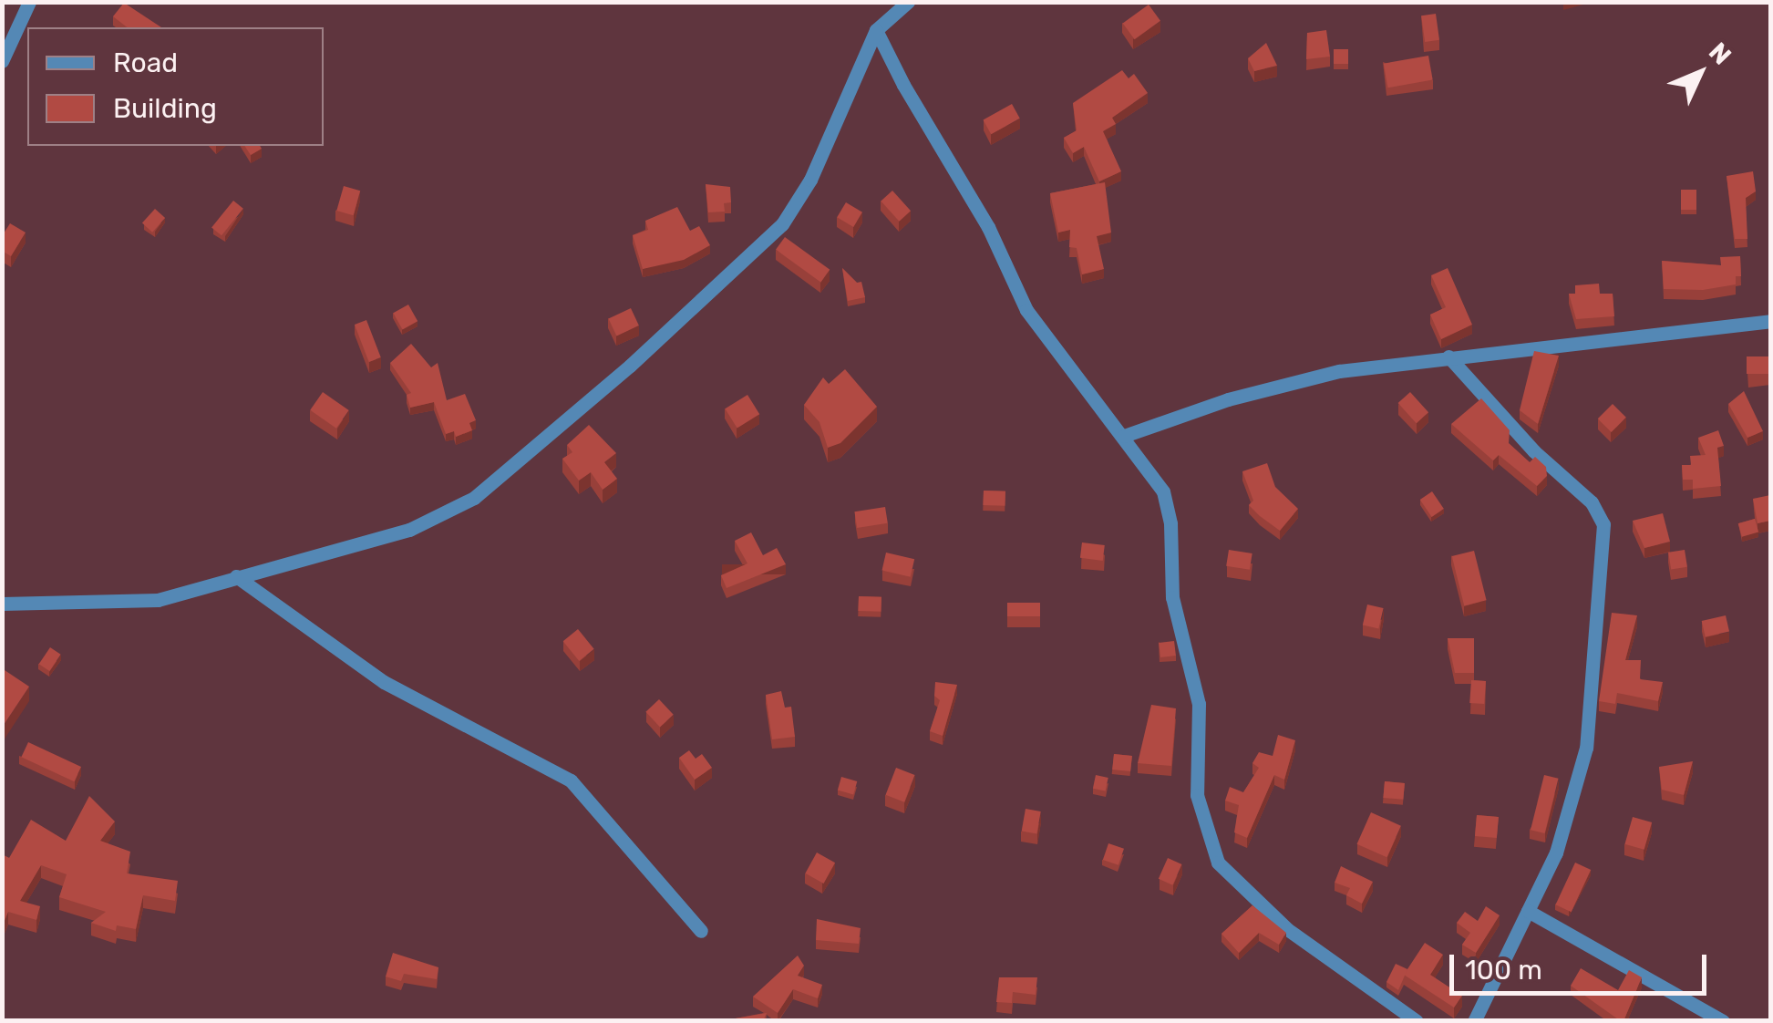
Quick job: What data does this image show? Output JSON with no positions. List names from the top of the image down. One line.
{"legend":["Road","Building"],"scale_bar":"100 m","north":"top right"}
